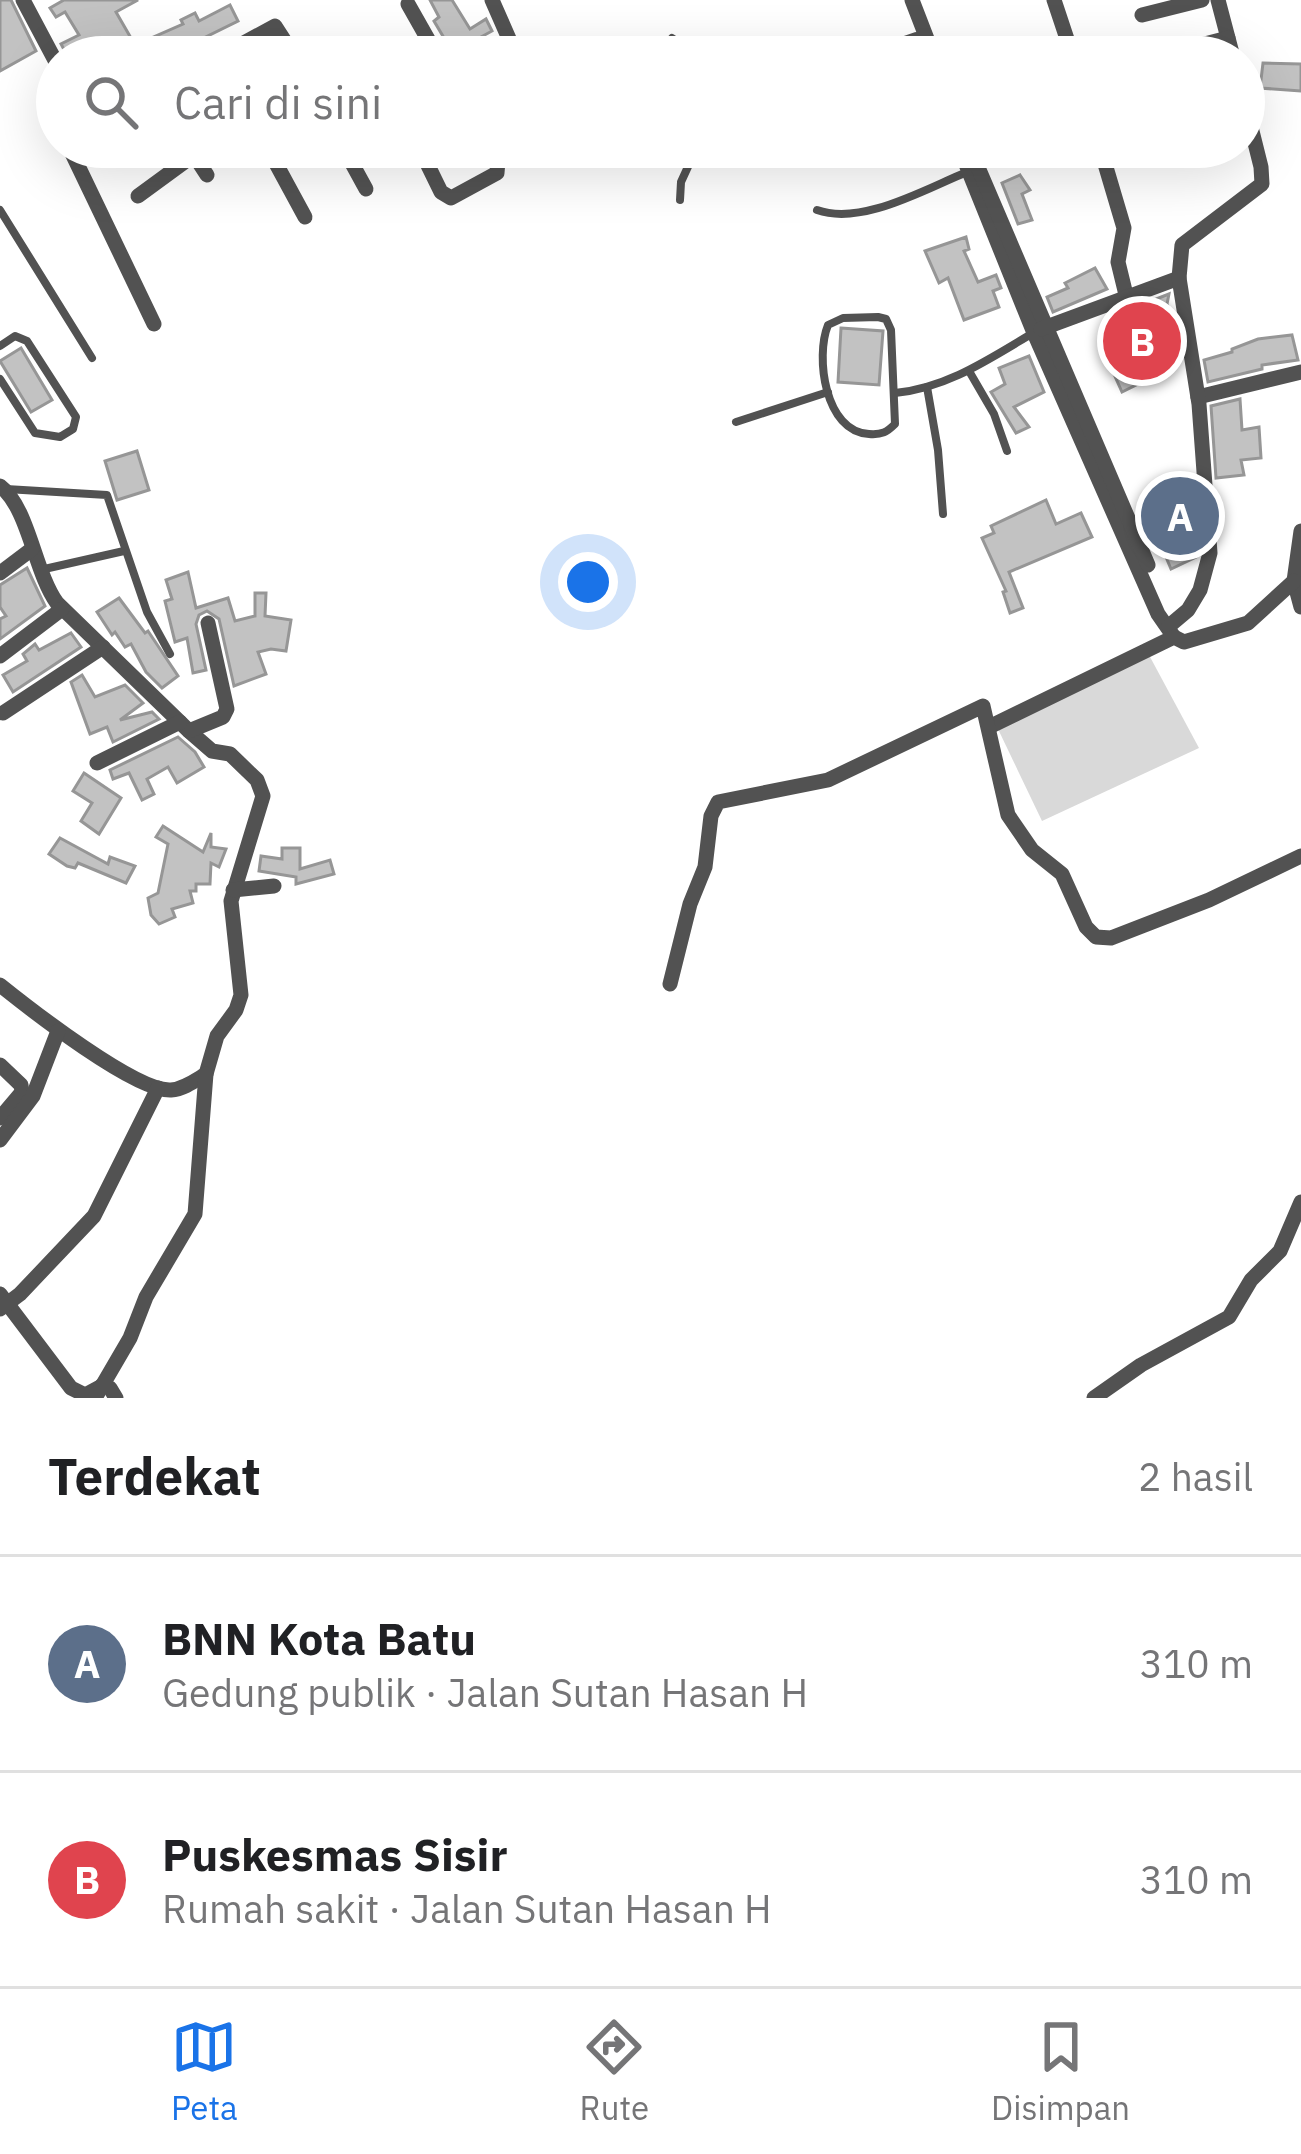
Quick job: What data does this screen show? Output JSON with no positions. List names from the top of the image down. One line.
{"page":{"search":"Cari di sini","pins":["B","A"],"heading":["Terdekat","2 hasil"],"list":[{"mark":"A","name":"BNN Kota Batu","note":"Gedung publik · Jalan Sutan Hasan H","value":"310 m"},{"mark":"B","name":"Puskesmas Sisir","note":"Rumah sakit · Jalan Sutan Hasan H","value":"310 m"}],"nav":["Peta","Rute","Disimpan"]}}
